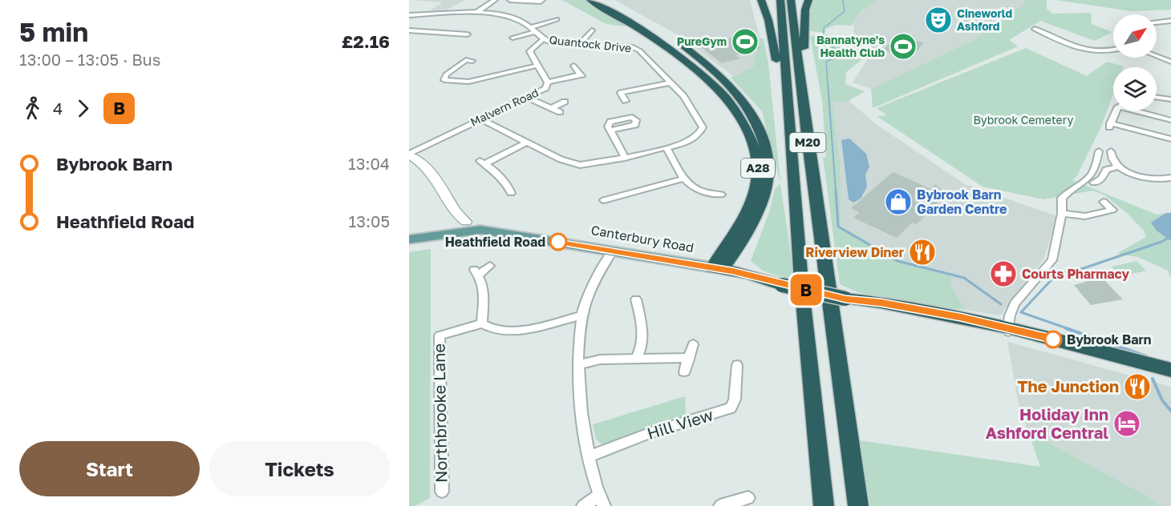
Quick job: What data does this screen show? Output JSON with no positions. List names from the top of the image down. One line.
{"streets":{"highway":["M20","A28","Canterbury Road"],"street":["Quantock Drive","Malvern Road","Northbrooke Lane","Hill View"]},"crossings":[["Quantock Drive","Malvern Road"],["A28","Canterbury Road"]],"parks":["Bybrook Cemetery"],"places":{"theatre":["Cineworld Ashford"],"sports":["PureGym","Bannatyne's Health Club"],"shop":["Bybrook Barn Garden Centre"],"other":["Heathfield Road","Bybrook Barn"],"restaurant":["Riverview Diner","The Junction"],"pharmacy":["Courts Pharmacy"],"hotel":["Holiday Inn Ashford Central"]},"lines":["bus line B"],"north":"top right","page":{"heading":["5 min","13:00 – 13:05 · Bus","£2.16"],"on_map":"B","legs":["4","B"],"list":[{"name":"Bybrook Barn","value":"13:04"},{"name":"Heathfield Road","value":"13:05"}],"buttons":["Start","Tickets"]}}
